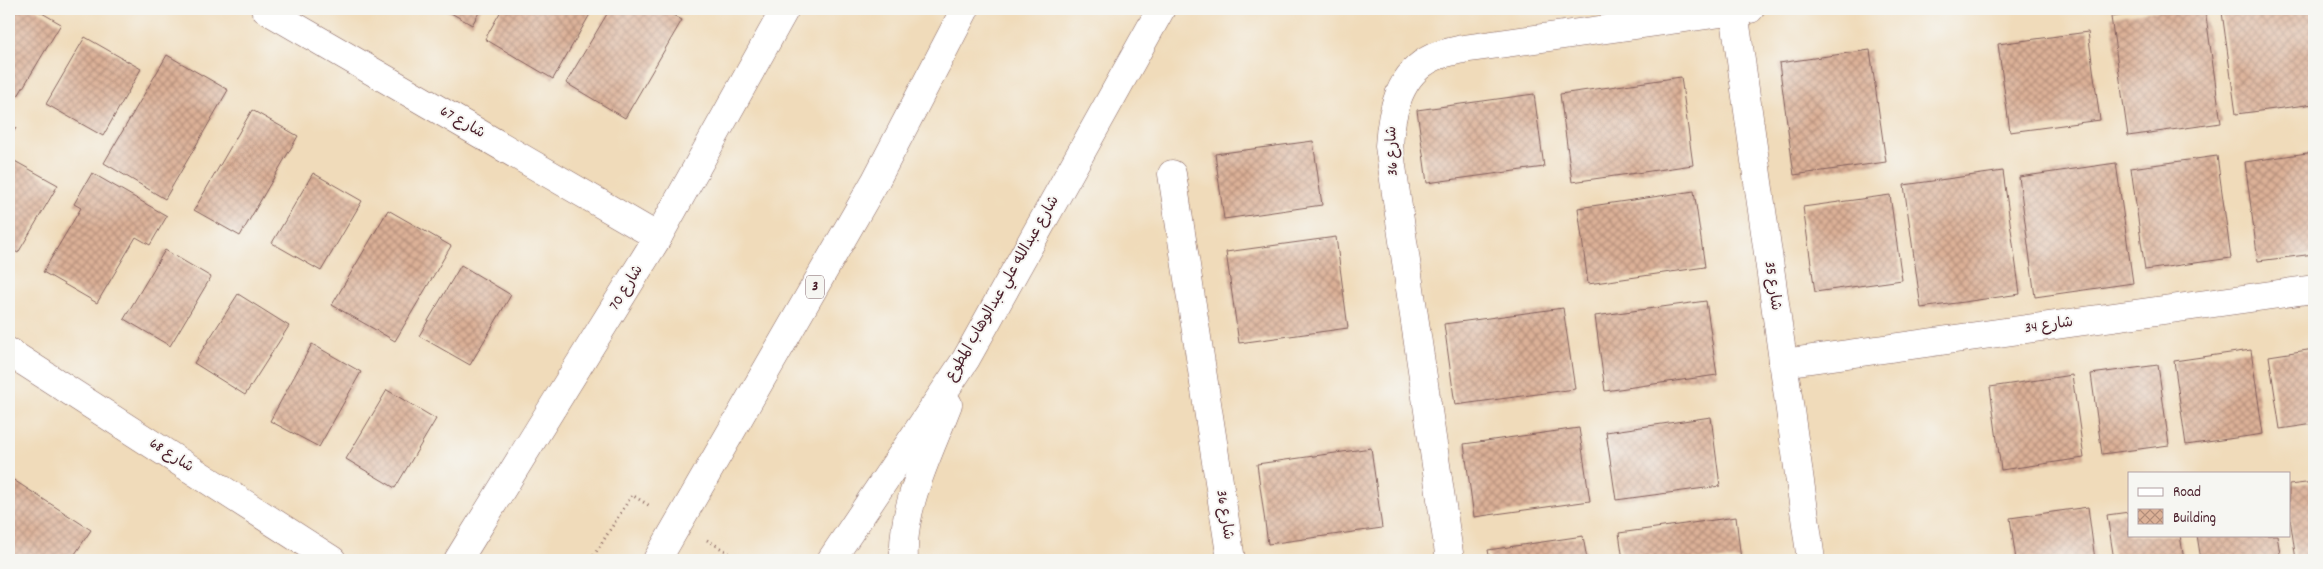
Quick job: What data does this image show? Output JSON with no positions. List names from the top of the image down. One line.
{"streets":{"street":["شارع 67","شارع 36","شارع 35","3","شارع 70","شارع عبدالله علي عبدالوهاب المطوع","شارع 34","شارع 68"]},"crossings":[["شارع 67","شارع 70"],["شارع 36","شارع 35"],["شارع 35","شارع 34"]],"legend":["Road","Building"]}
